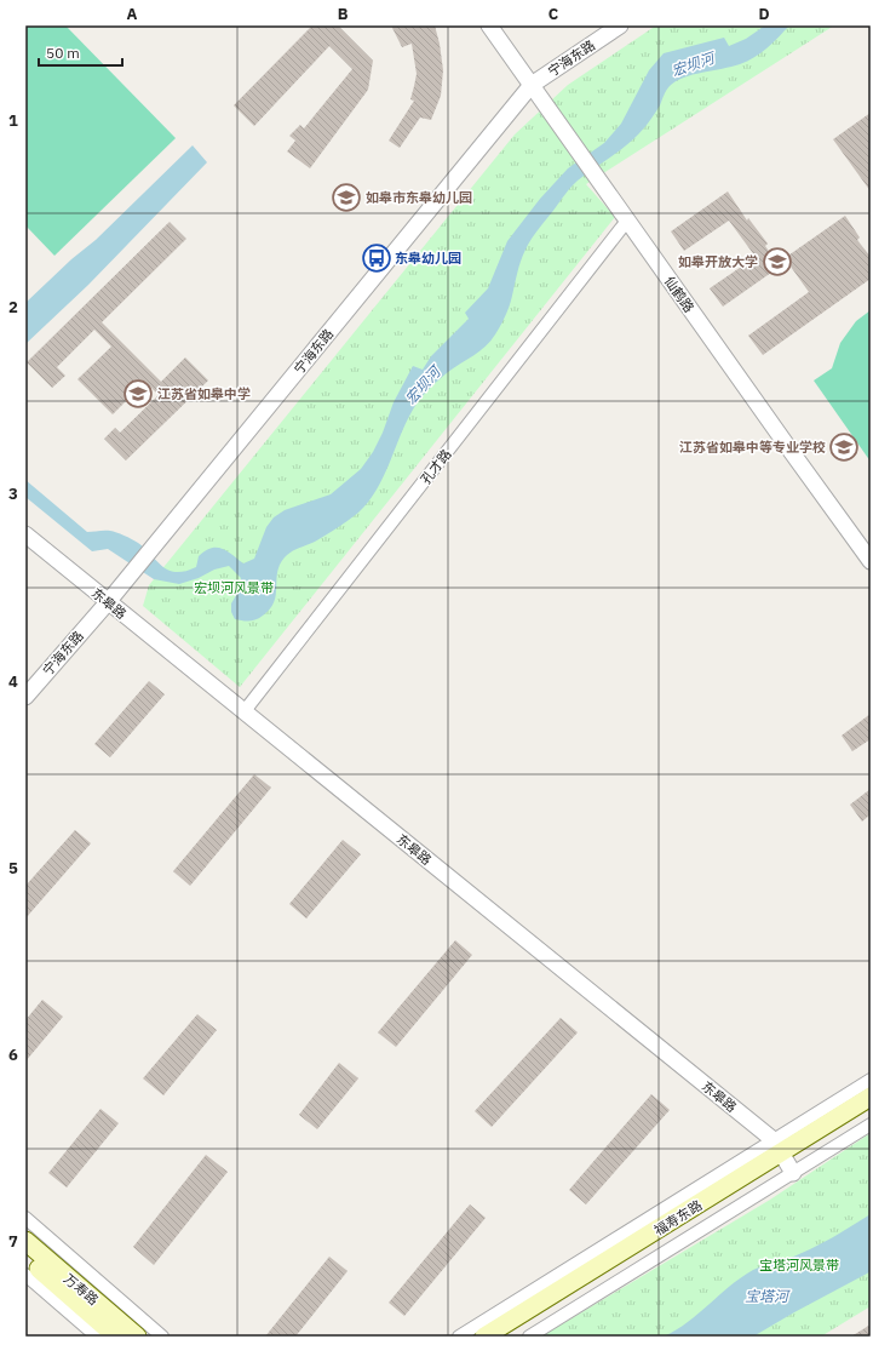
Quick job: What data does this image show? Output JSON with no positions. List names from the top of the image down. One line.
{"streets":{"main road":["福寿东路","万寿路"],"street":["宁海东路","仙鹤路","孔才路","东皋路"]},"crossings":[["宁海东路","仙鹤路"],["宁海东路","东皋路"],["仙鹤路","孔才路"],["孔才路","东皋路"],["东皋路","福寿东路"]],"water":["宏坝河","宝塔河"],"parks":["宏坝河风景带","宝塔河风景带"],"places":{"school or university":["如皋市东皋幼儿园","如皋开放大学","江苏省如皋中学","江苏省如皋中等专业学校"],"bus stop":["东皋幼儿园"]},"scale_bar":"50 m","grid":{"columns":["A","B","C","D"],"rows":["1","2","3","4","5","6","7"]}}
